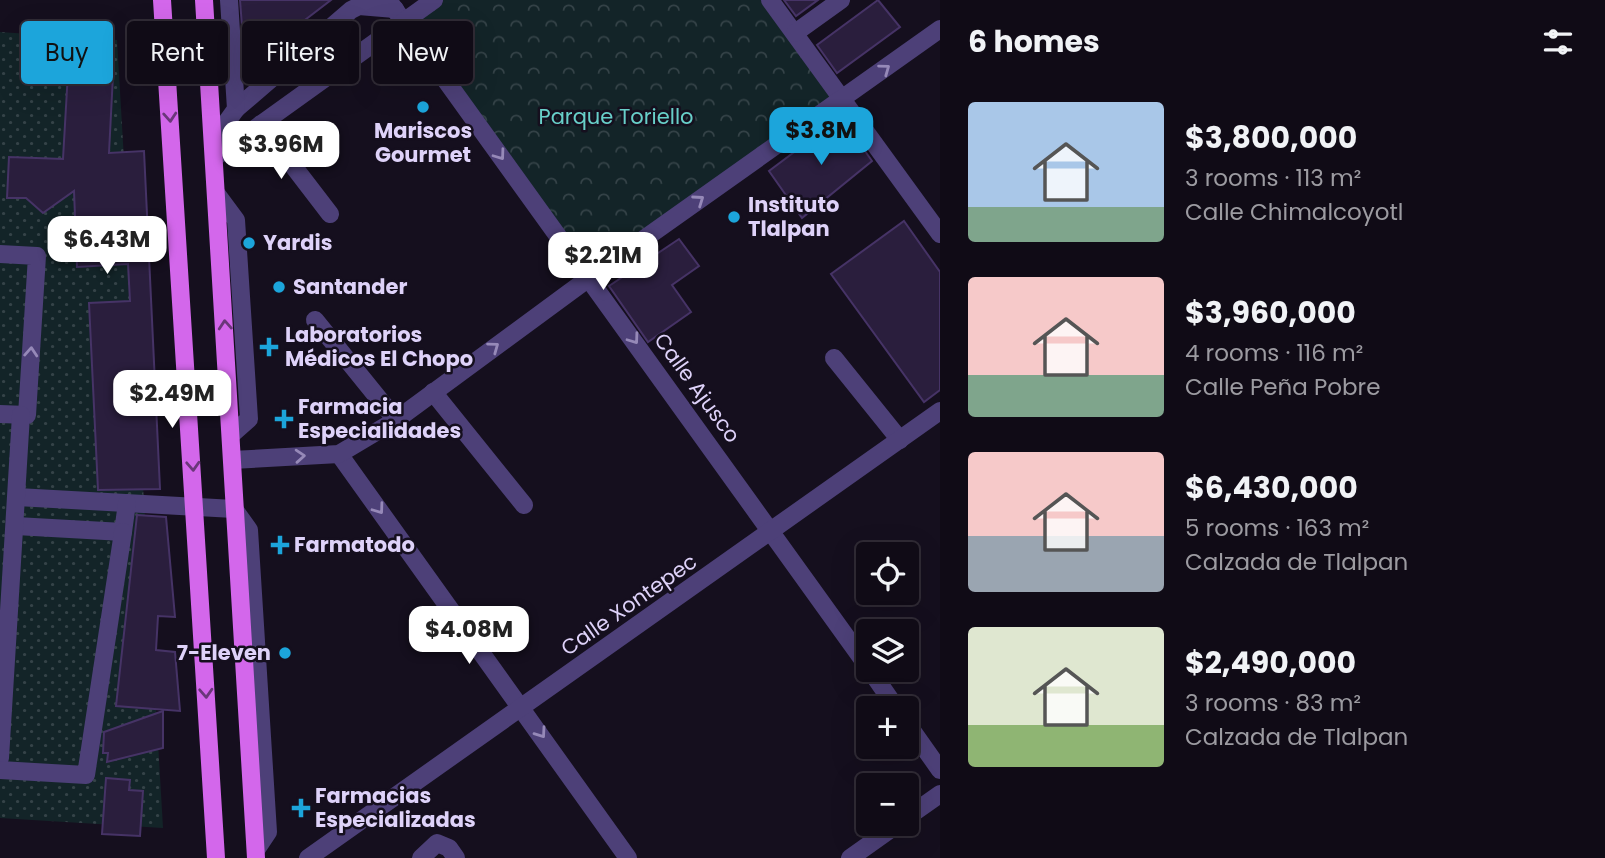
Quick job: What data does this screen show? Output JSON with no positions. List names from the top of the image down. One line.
{"streets":{"street":["Calle Ajusco","Calle Xontepec"]},"crossings":[["Calle Ajusco","Calle Xontepec"]],"one_way":["Calle Ajusco"],"parks":["Parque Toriello"],"places":{"other":["Mariscos Gourmet","Instituto Tlalpan","Yardis","Santander","7-Eleven"],"health":["Laboratorios Médicos El Chopo","Farmacia Especialidades","Farmatodo","Farmacias Especializadas"]},"page":{"heading":"6 homes","chip":["Buy","Rent","Filters","New"],"list":[{"name":"$3,800,000","note":"3 rooms · 113 m² · Calle Chimalcoyotl"},{"name":"$3,960,000","note":"4 rooms · 116 m² · Calle Peña Pobre"},{"name":"$6,430,000","note":"5 rooms · 163 m² · Calzada de Tlalpan"},{"name":"$2,490,000","note":"3 rooms · 83 m² · Calzada de Tlalpan"}],"price":["$3.8M","$3.96M","$6.43M","$2.21M","$2.49M","$4.08M"],"map_buttons":["+","−"]}}
